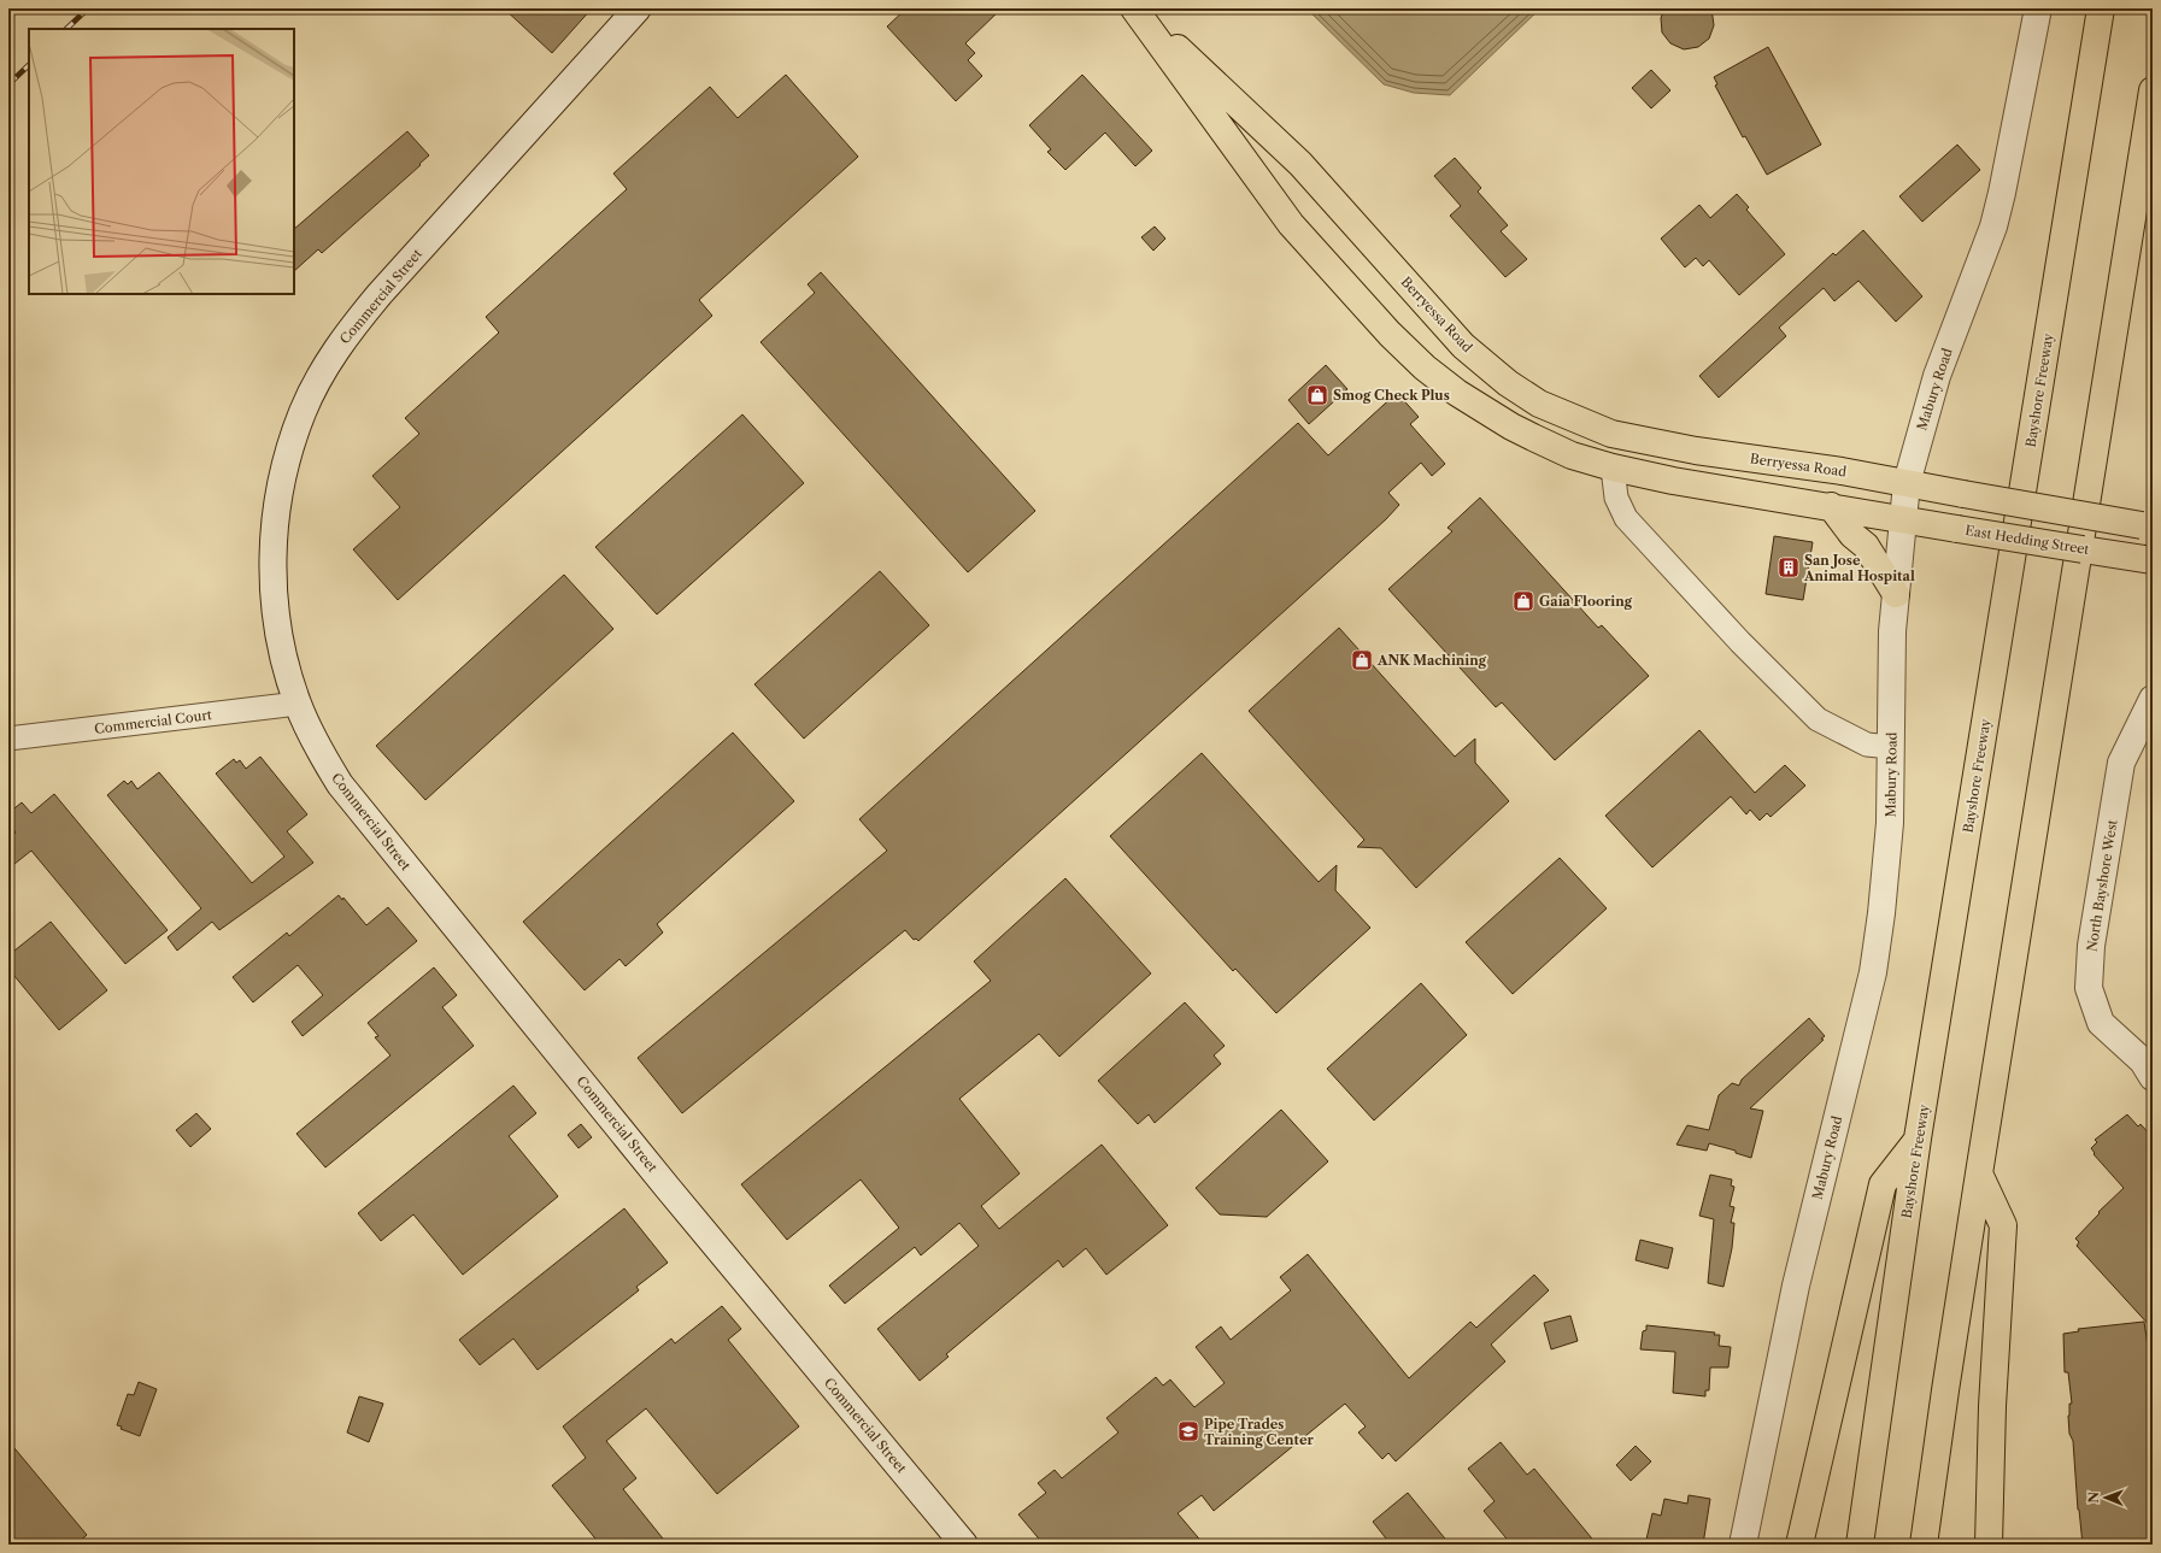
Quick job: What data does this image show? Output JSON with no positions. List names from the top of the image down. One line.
{"streets":{"main road":["Berryessa Road","Bayshore Freeway","East Hedding Street"],"street":["Commercial Street","Mabury Road","Commercial Court","North Bayshore West"]},"crossings":[["Commercial Street","Commercial Court"],["Berryessa Road","Mabury Road"],["Berryessa Road","East Hedding Street"],["Mabury Road","East Hedding Street"]],"places":{"shop":["Smog Check Plus","Gaia Flooring","ANK Machining"],"building":["San Jose Animal Hospital"],"school or university":["Pipe Trades Training Center"]},"north":"left"}
